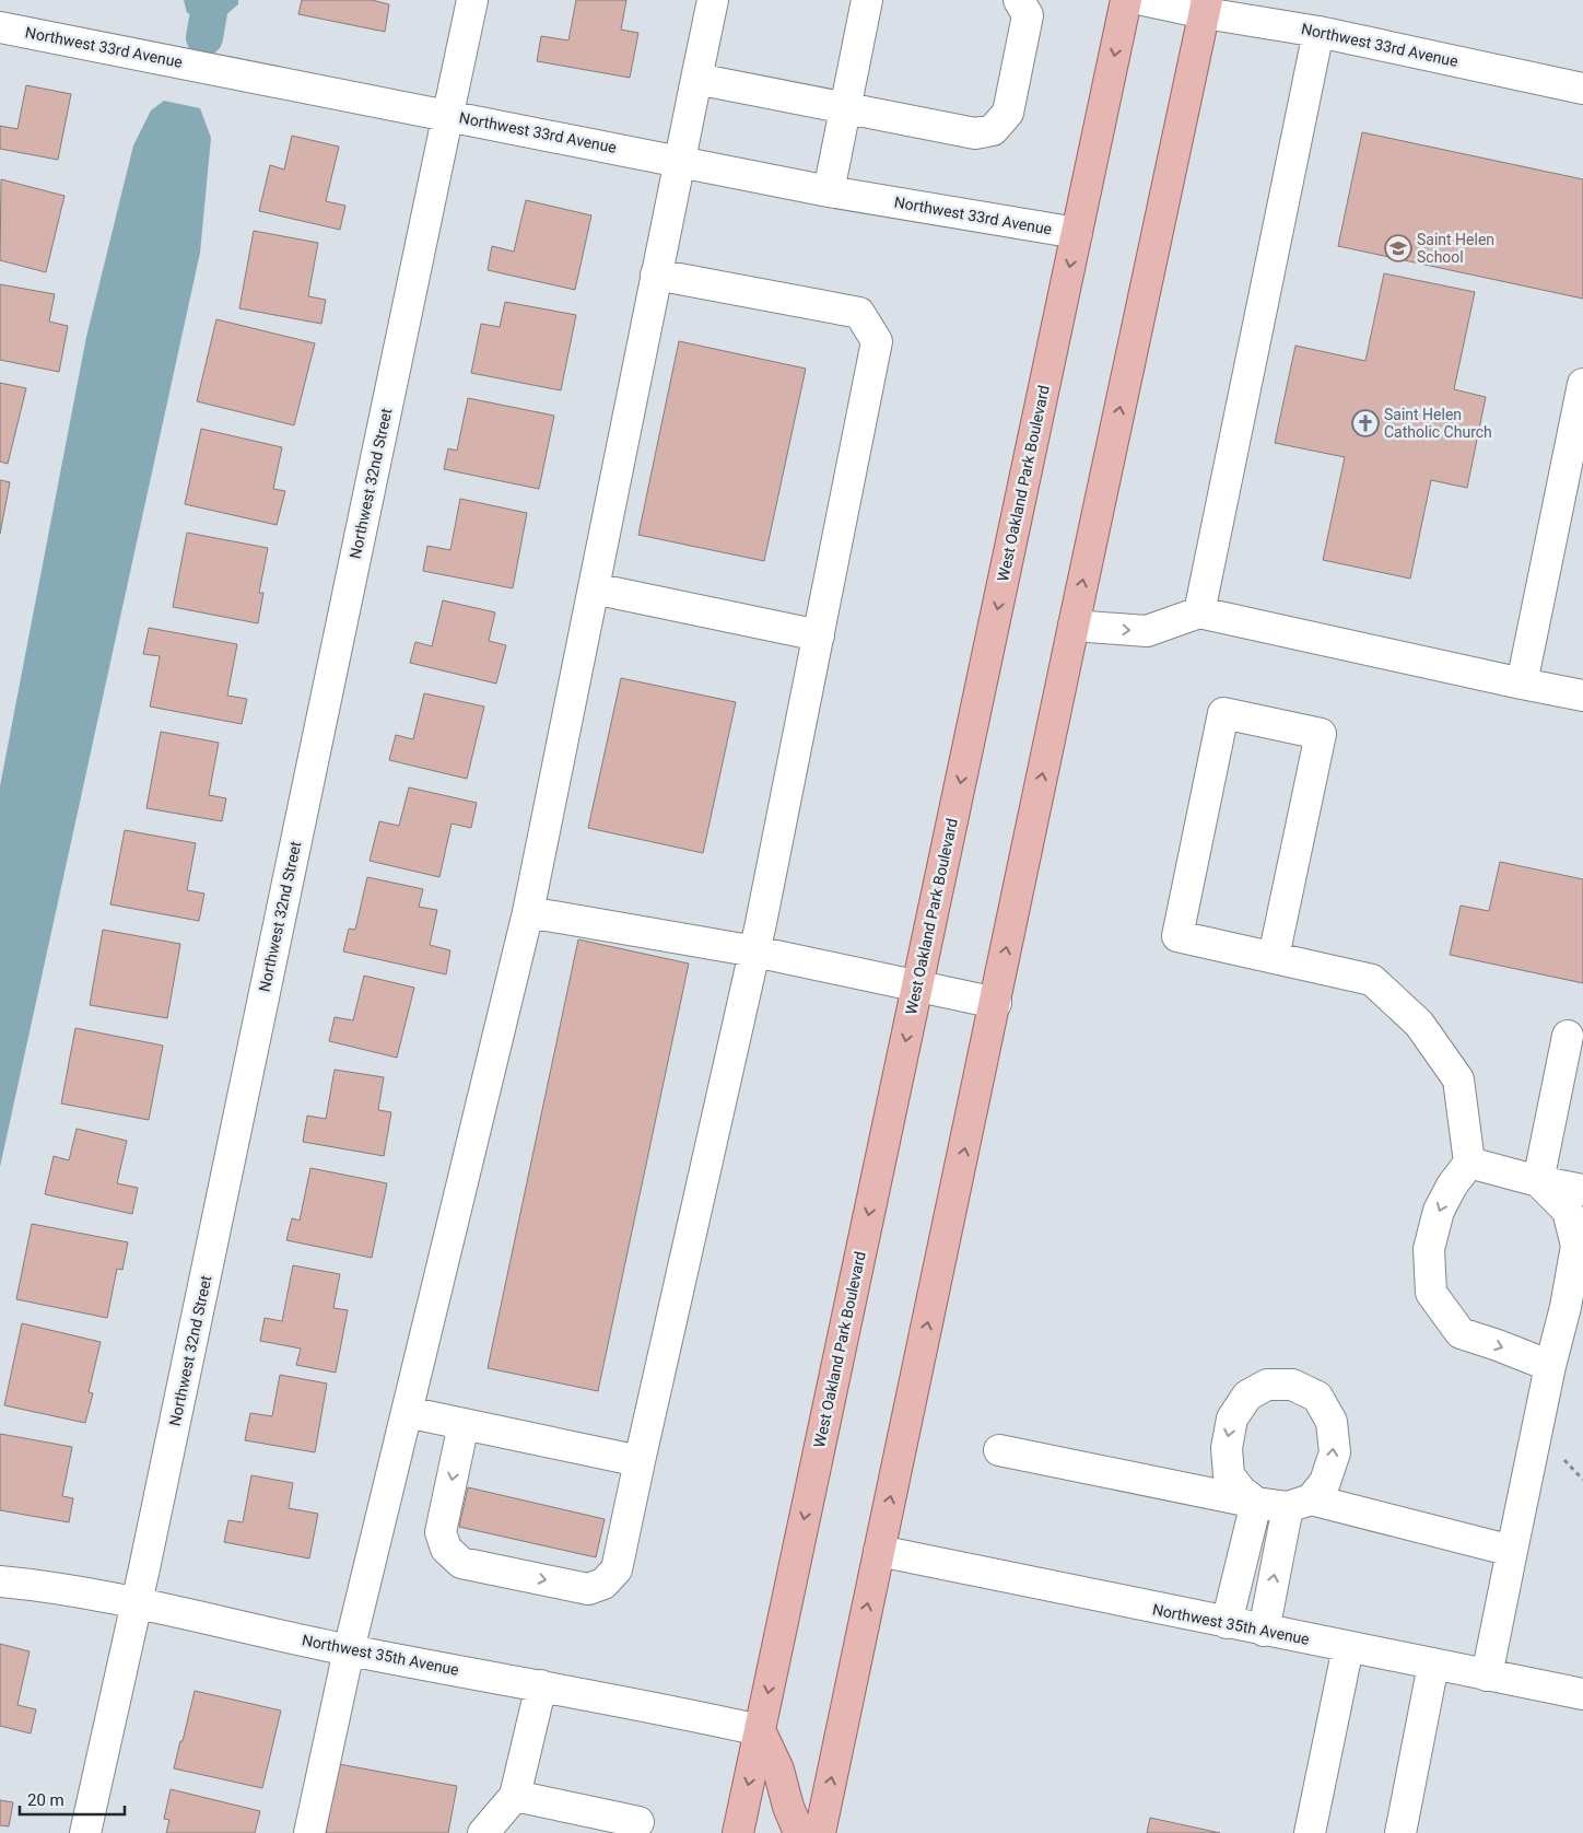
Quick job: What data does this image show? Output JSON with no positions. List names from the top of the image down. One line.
{"streets":{"main road":["West Oakland Park Boulevard"],"street":["Northwest 33rd Avenue","Northwest 32nd Street","Northwest 35th Avenue"]},"crossings":[["Northwest 33rd Avenue","Northwest 32nd Street"],["Northwest 33rd Avenue","West Oakland Park Boulevard"],["Northwest 32nd Street","Northwest 35th Avenue"],["West Oakland Park Boulevard","Northwest 35th Avenue"]],"places":{"school or university":["Saint Helen School"],"church":["Saint Helen Catholic Church"]},"scale_bar":"20 m"}
